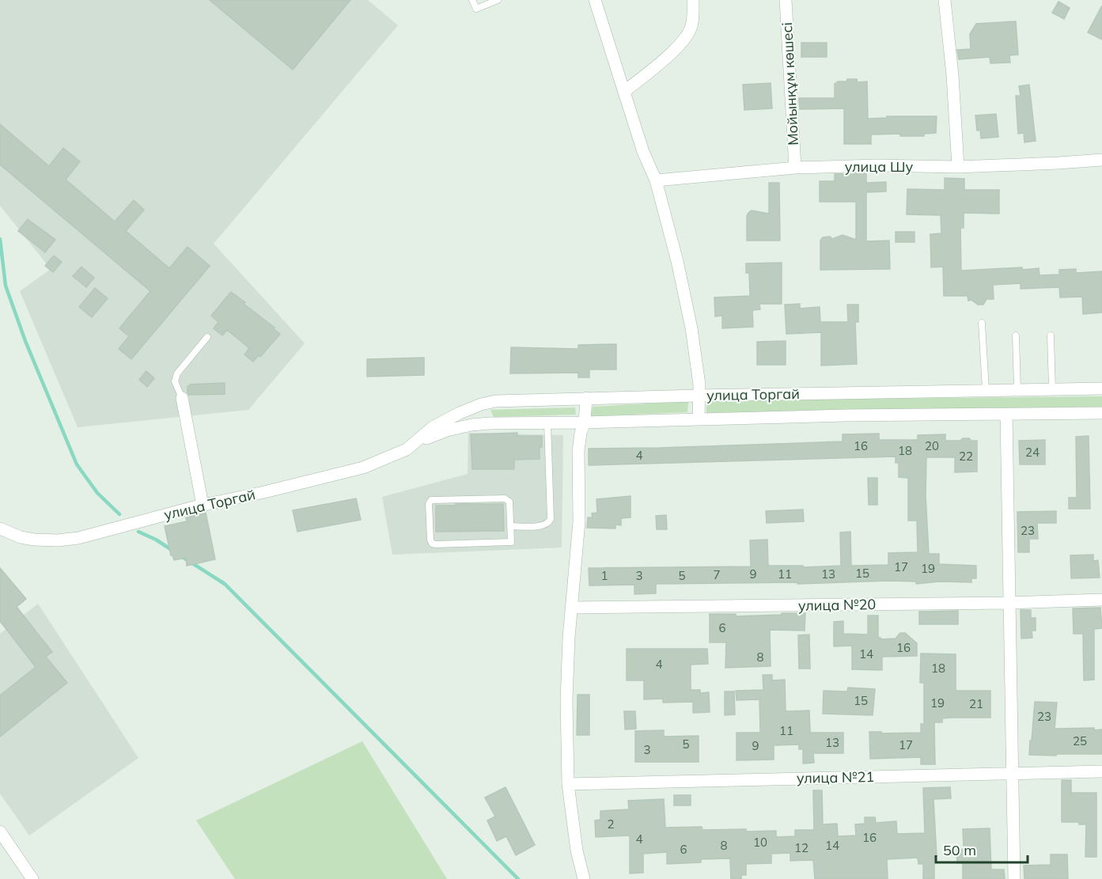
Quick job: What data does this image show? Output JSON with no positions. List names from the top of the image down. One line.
{"streets":{"street":["Мойынқұм көшесі","улица Шу","улица Торгай","улица №20","улица №21"]},"crossings":[["Мойынқұм көшесі","улица Шу"]],"house_numbers":["16","20","18","24","4","22","23","17","19","15","9","11","13","7","1","3","5","6","16","14","8","4","18","15","19","21","23","11","25","13","5","17","9","3","2","16","4","10","8","14","12","6"],"scale_bar":"50 m"}
